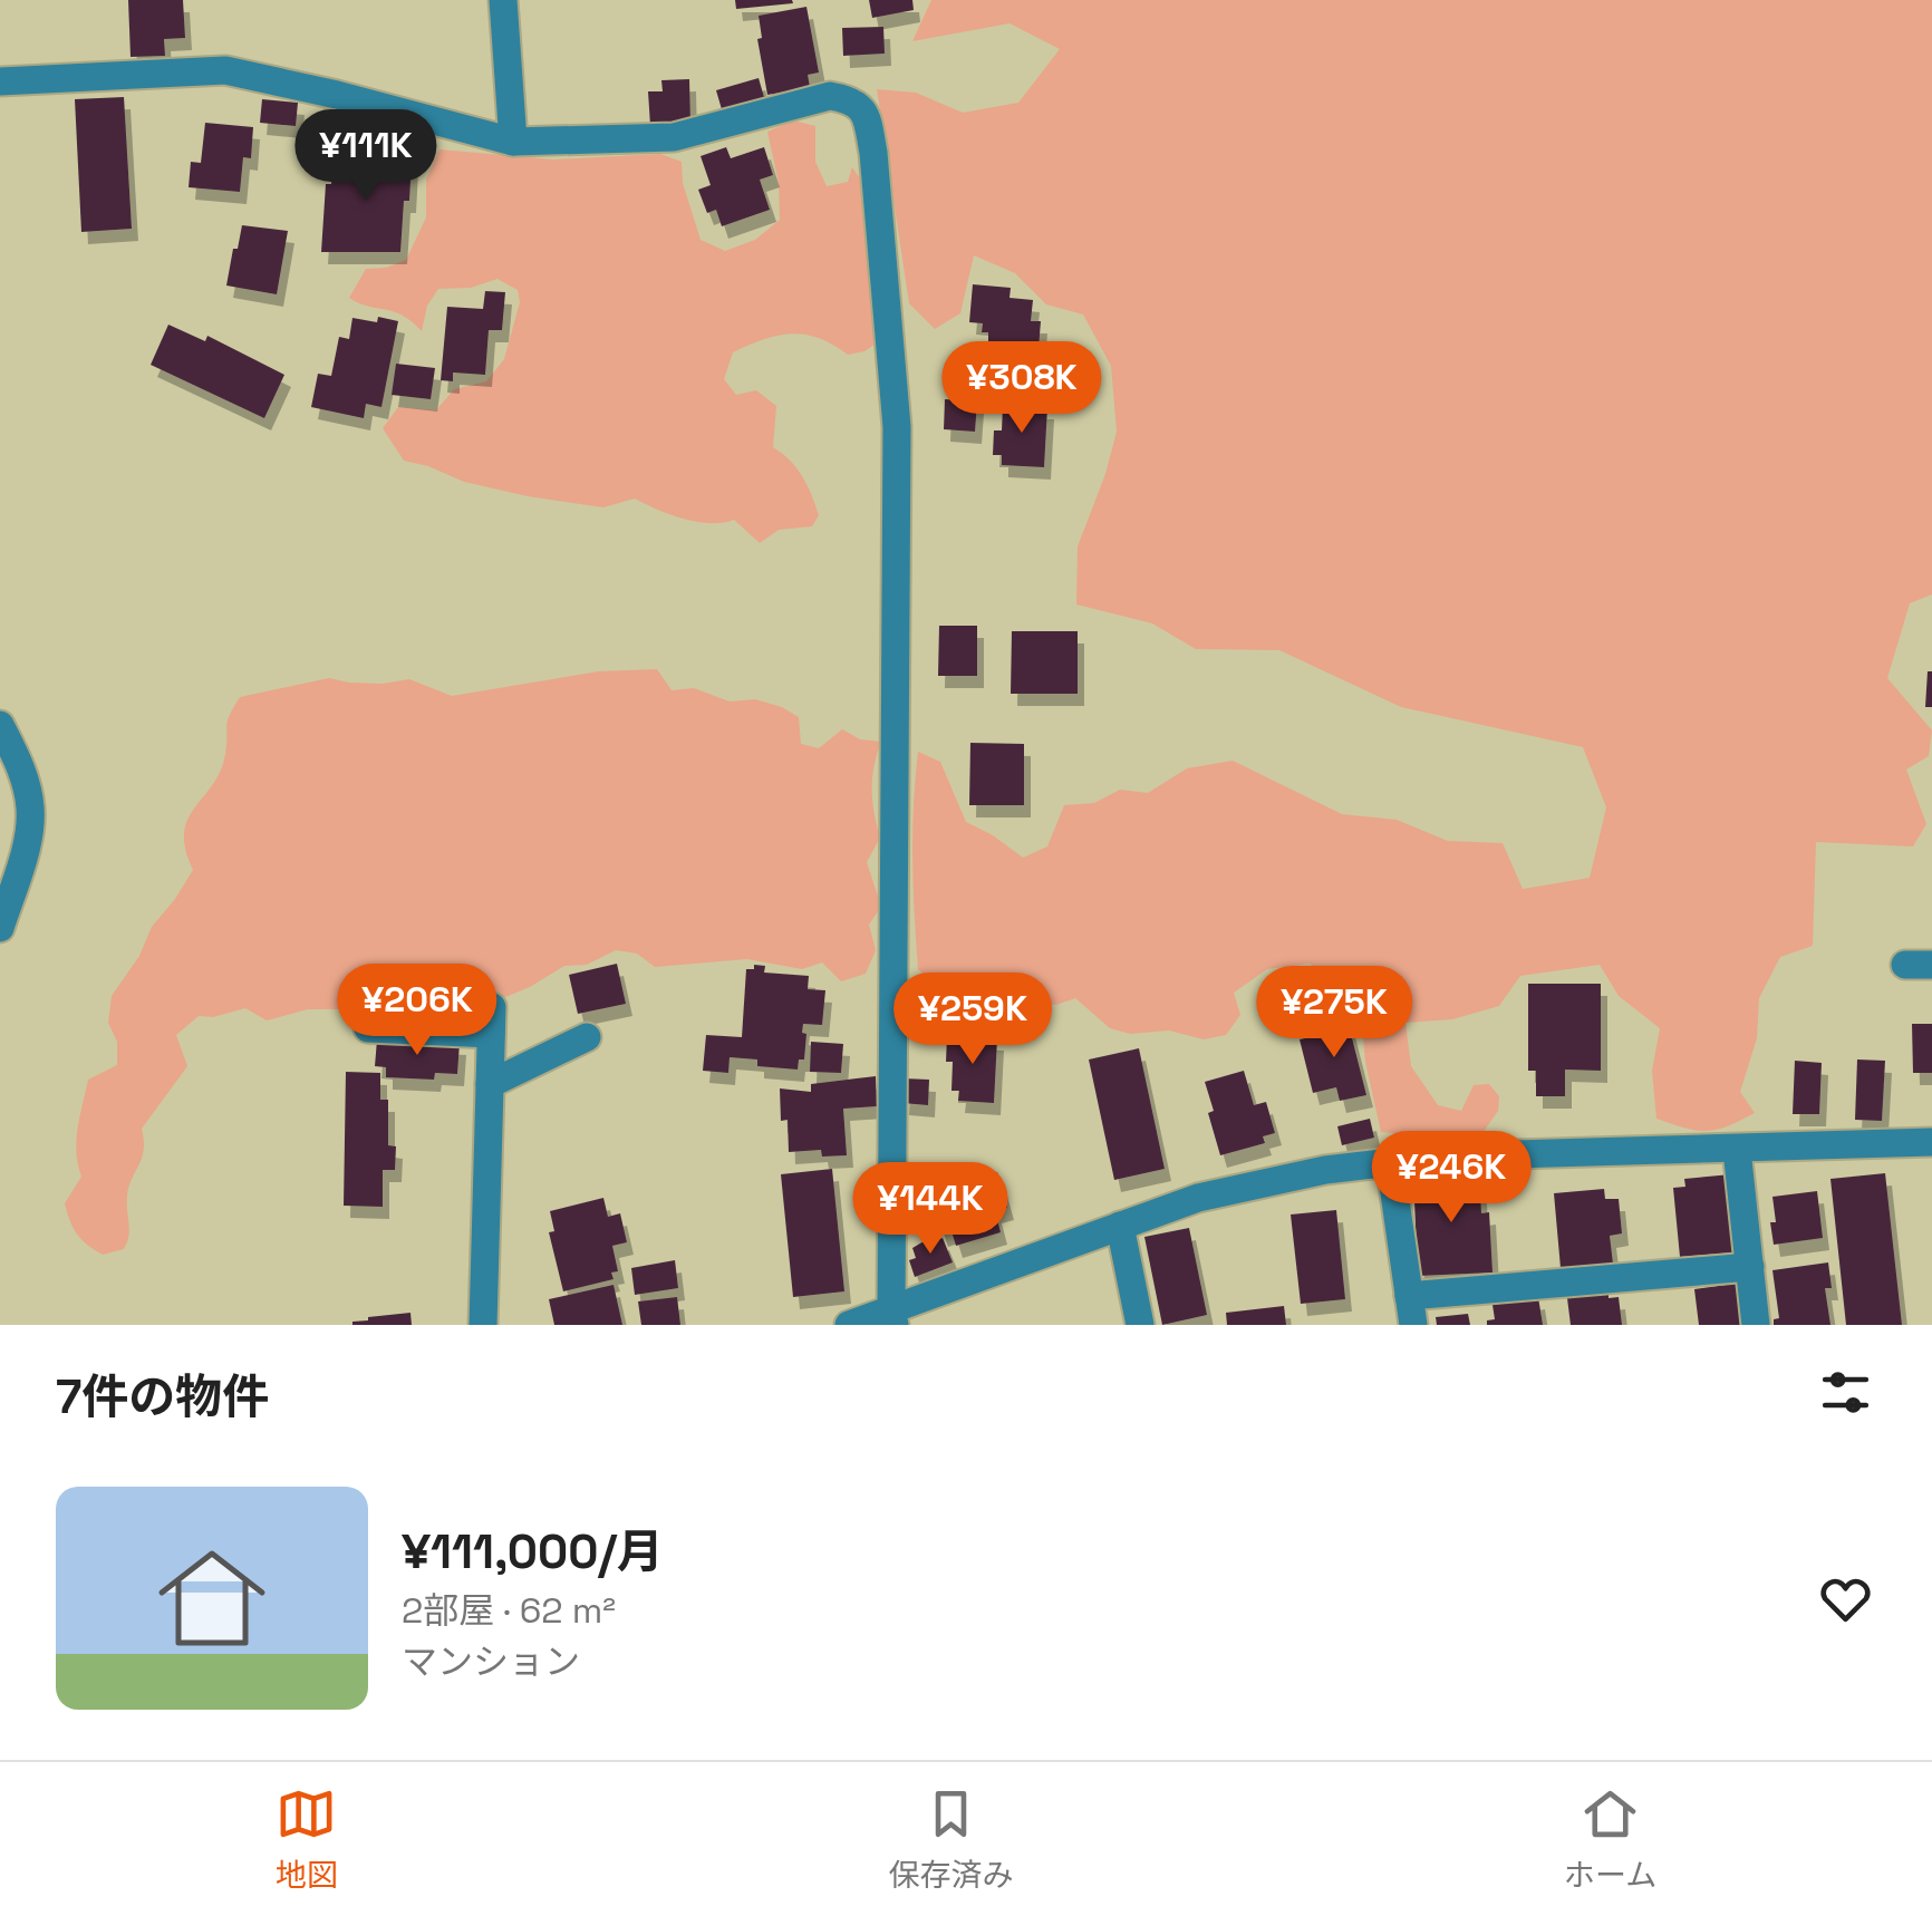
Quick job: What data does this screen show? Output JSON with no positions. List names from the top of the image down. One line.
{"page":{"price":["¥111K","¥308K","¥206K","¥275K","¥259K","¥246K","¥144K"],"heading":"7件の物件","list":[{"name":"¥111,000/月","note":"2部屋 · 62 m² · マンション"}],"tabs":["地図","保存済み","ホーム"]}}
